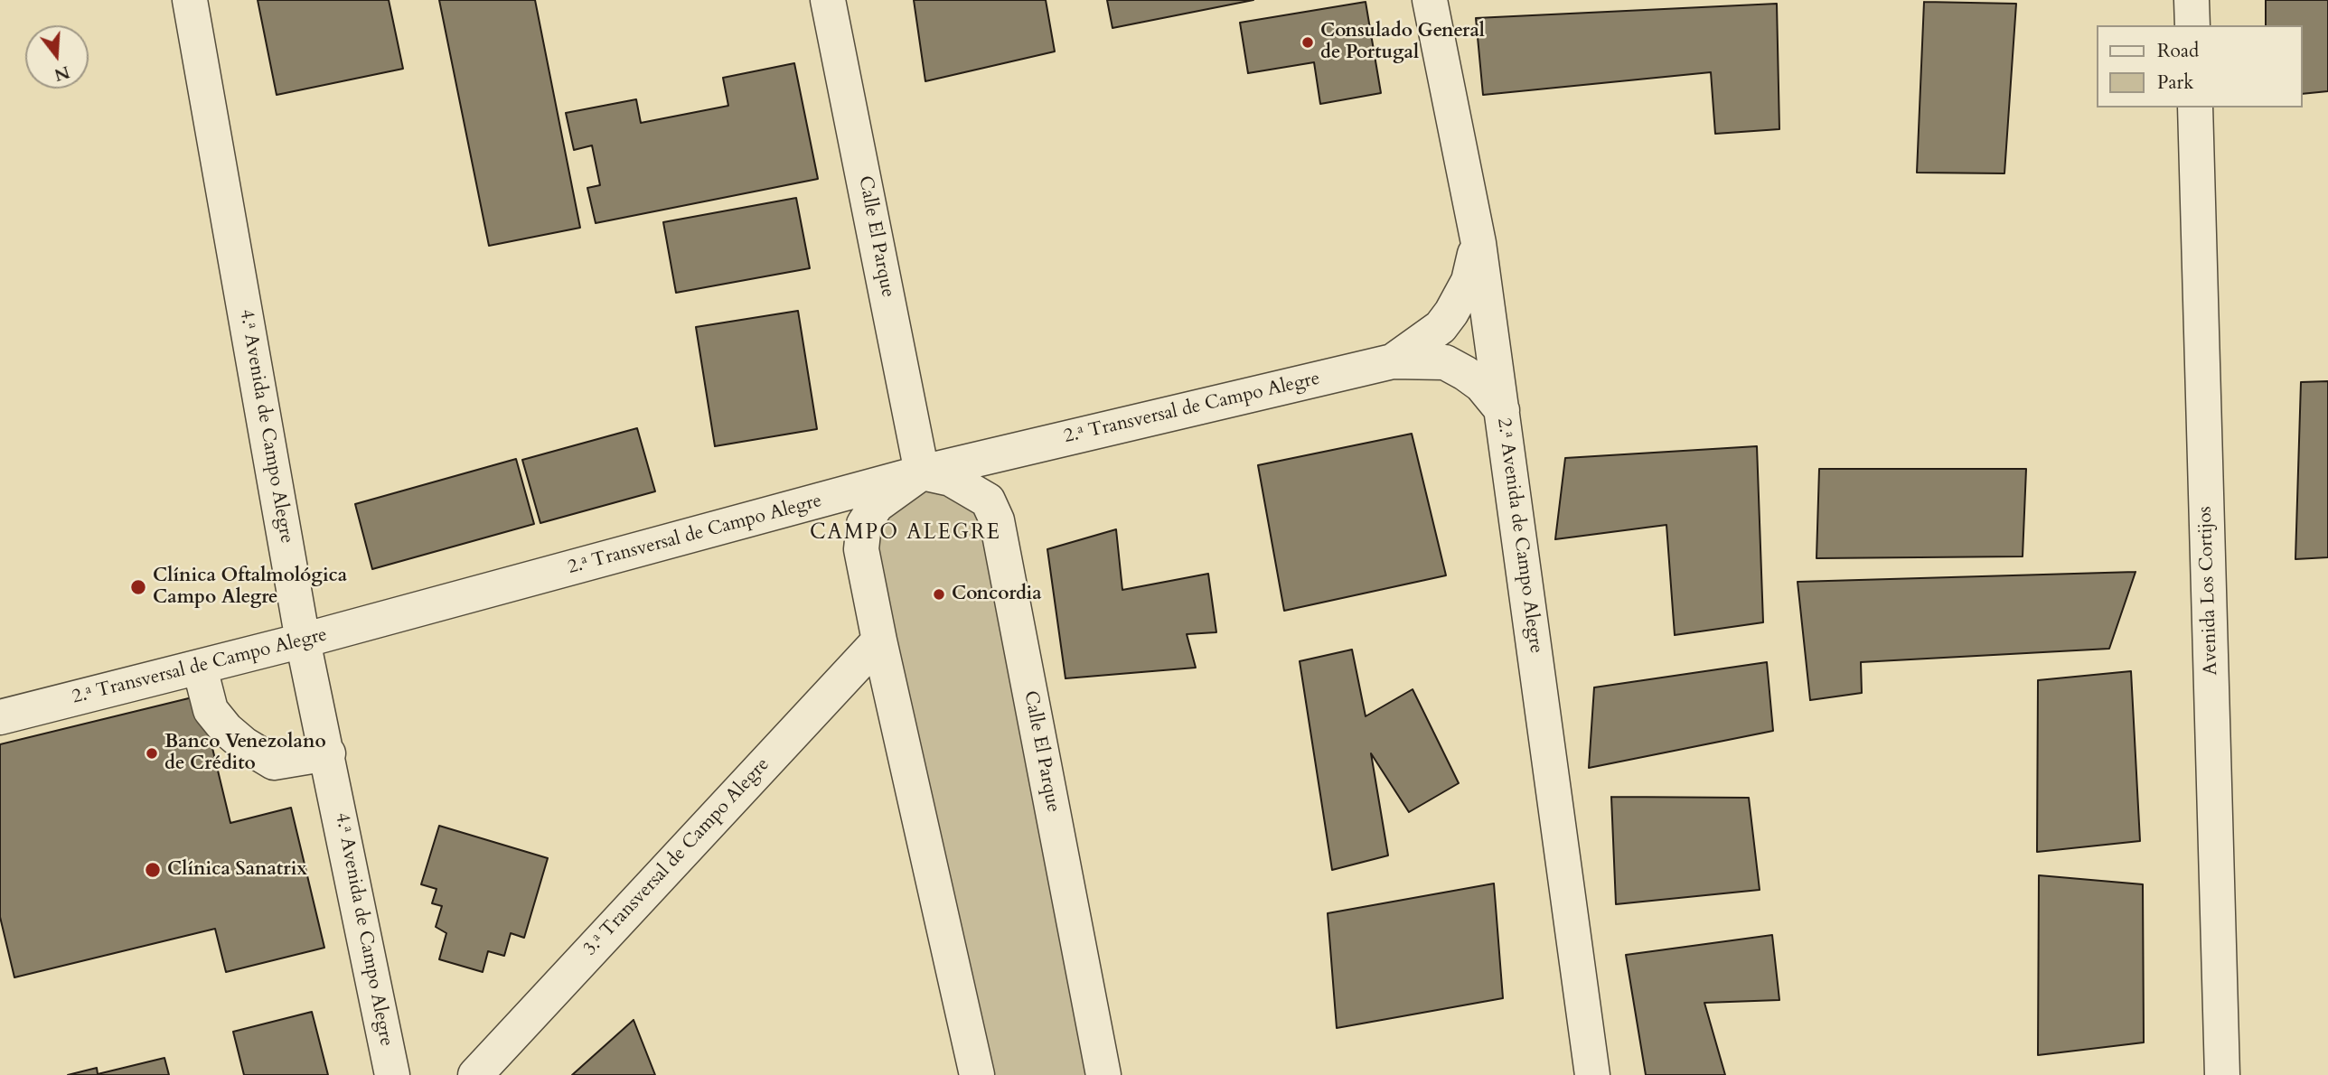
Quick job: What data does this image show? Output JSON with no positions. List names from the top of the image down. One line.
{"streets":{"street":["Calle El Parque","2.ª Transversal de Campo Alegre","4.ª Avenida de Campo Alegre","2.ª Avenida de Campo Alegre","Avenida Los Cortijos","3.ª Transversal de Campo Alegre"]},"crossings":[["Calle El Parque","2.ª Transversal de Campo Alegre"],["2.ª Transversal de Campo Alegre","4.ª Avenida de Campo Alegre"],["2.ª Transversal de Campo Alegre","2.ª Avenida de Campo Alegre"]],"districts":["CAMPO ALEGRE"],"places":["Consulado General de Portugal","Clínica Oftalmológica Campo Alegre","Concordia","Banco Venezolano de Crédito","Clínica Sanatrix"],"legend":["Road","Park"],"north":"bottom"}
